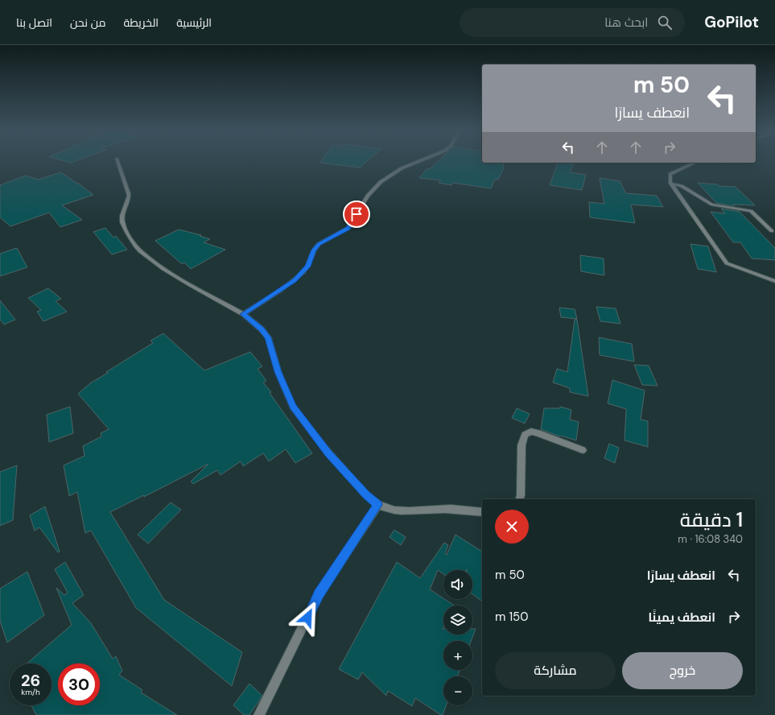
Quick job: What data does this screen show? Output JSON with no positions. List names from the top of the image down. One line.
{"page":{"header":"GoPilot","search":"ابحث هنا","nav":["الرئيسية","الخريطة","من نحن","اتصل بنا"],"turn":["50 m","انعطف يسارًا"],"heading":["1 دقيقة","340 m · 16:08"],"list":[{"name":"انعطف يسارًا","value":"50 m"},{"name":"انعطف يمينًا","value":"150 m"}],"map_buttons":["+","−"],"buttons":["خروج","مشاركة"],"speed":"26 km/h","limit":"30"}}
